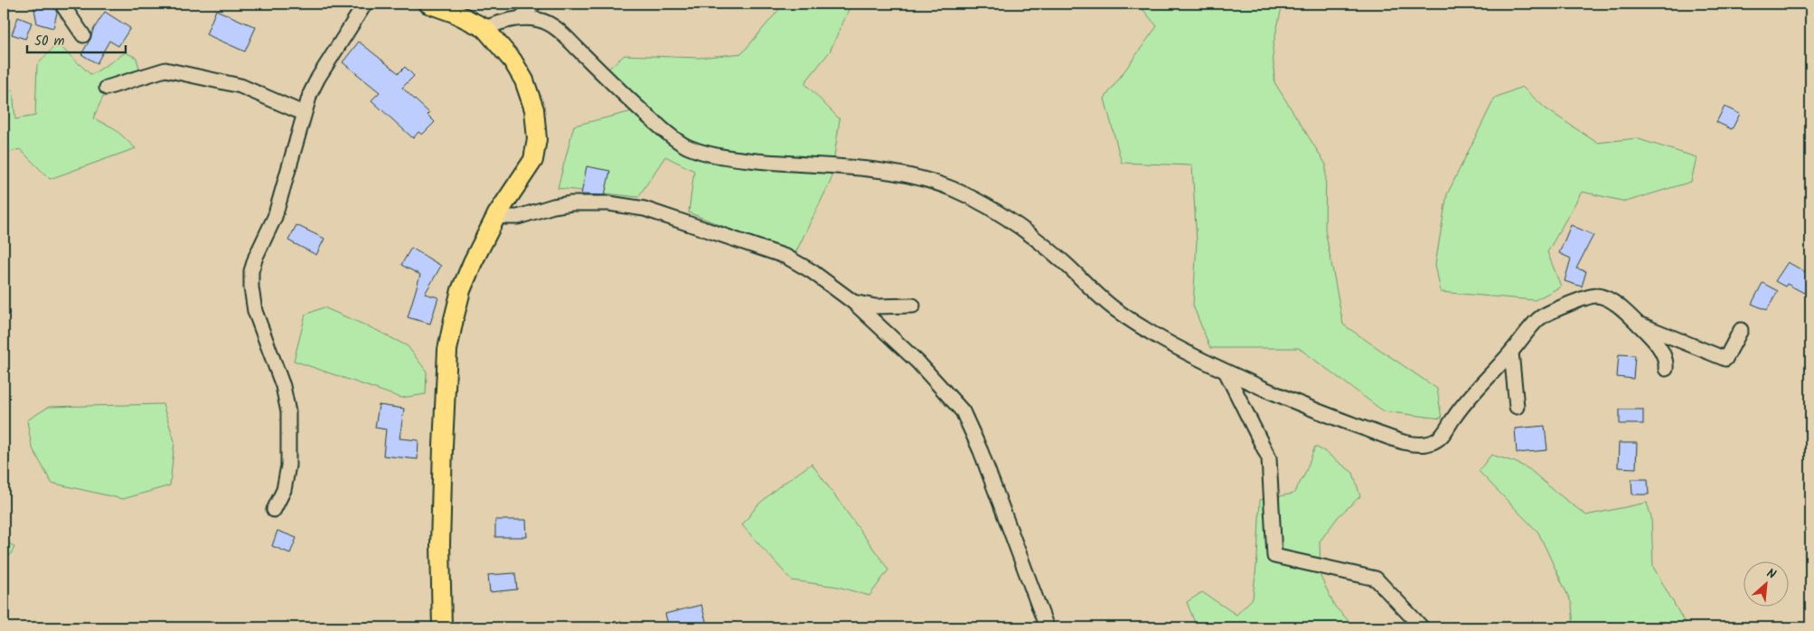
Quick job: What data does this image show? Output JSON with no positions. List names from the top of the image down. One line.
{"scale_bar":"50 m","north":"top right"}
